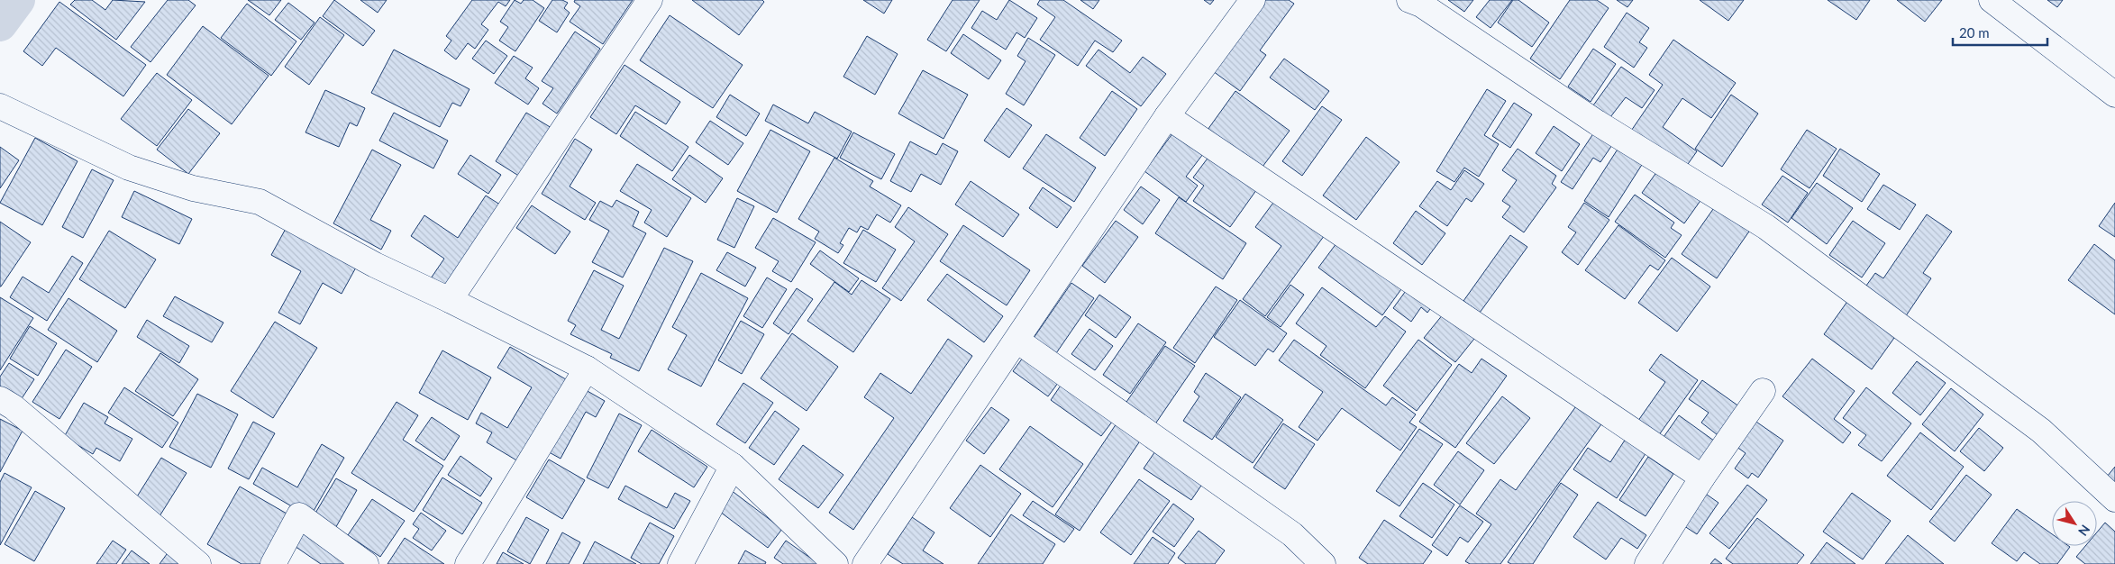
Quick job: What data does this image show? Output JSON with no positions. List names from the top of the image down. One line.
{"scale_bar":"20 m","north":"bottom right"}
